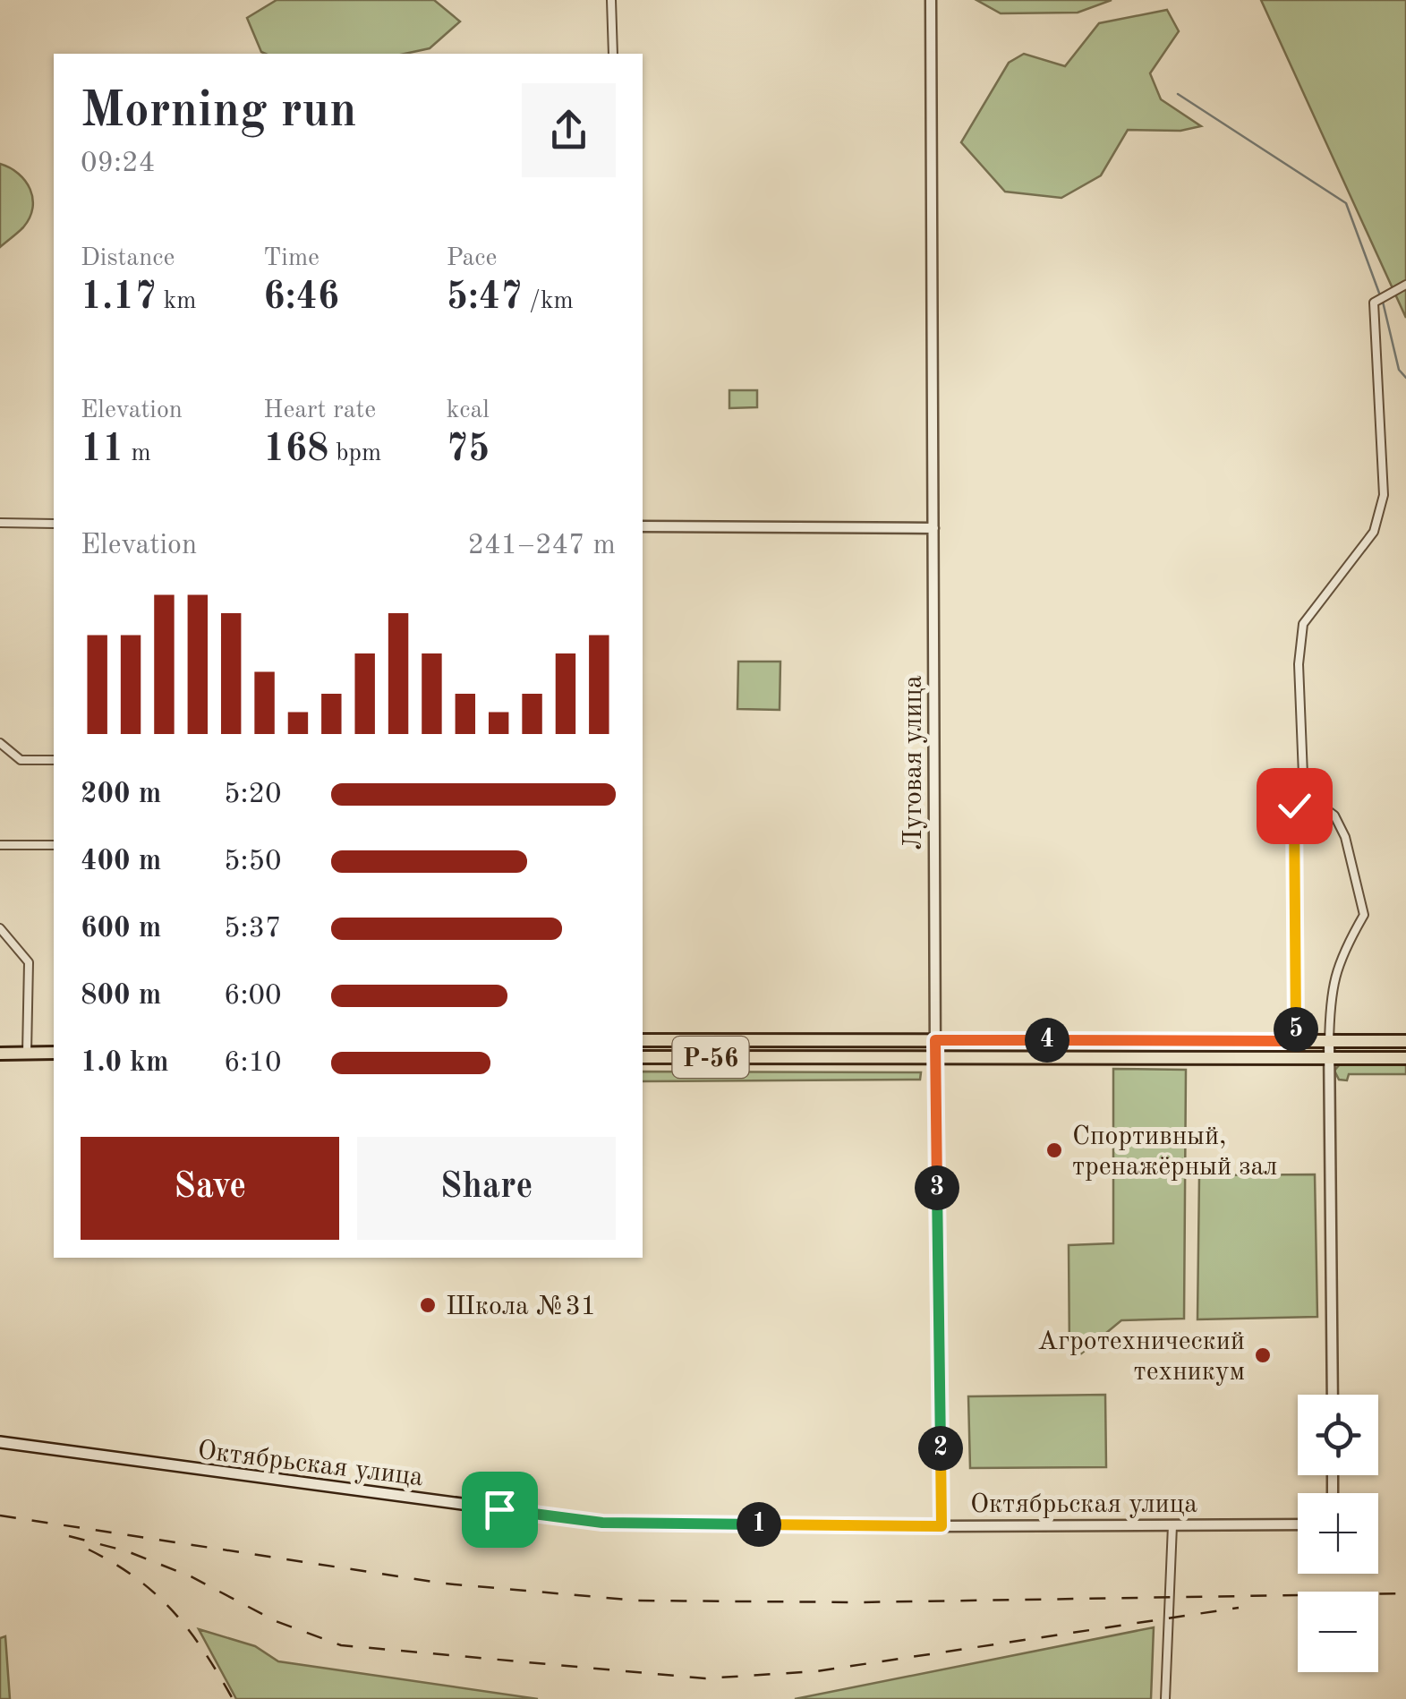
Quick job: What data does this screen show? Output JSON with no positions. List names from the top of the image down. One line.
{"streets":{"main road":["Луговая улица","Р-56","Октябрьская улица"]},"crossings":[["Луговая улица","Р-56"],["Луговая улица","Октябрьская улица"]],"places":["Спортивный, тренажёрный зал","Школа №31","Агротехнический техникум"],"page":{"heading":["Morning run","09:24"],"stats":[["Distance","1.17 km"],["Time","6:46"],["Pace","5:47 /km"],["Elevation","11 m"],["Heart rate","168 bpm"],["kcal","75"]],"chart":["Elevation","241–247 m"],"list":[{"name":"200 m","note":"5:20"},{"name":"400 m","note":"5:50"},{"name":"600 m","note":"5:37"},{"name":"800 m","note":"6:00"},{"name":"1.0 km","note":"6:10"}],"pins":["5","4","3","2","1"],"buttons":["Save","Share"],"map_buttons":["+","−"]}}
